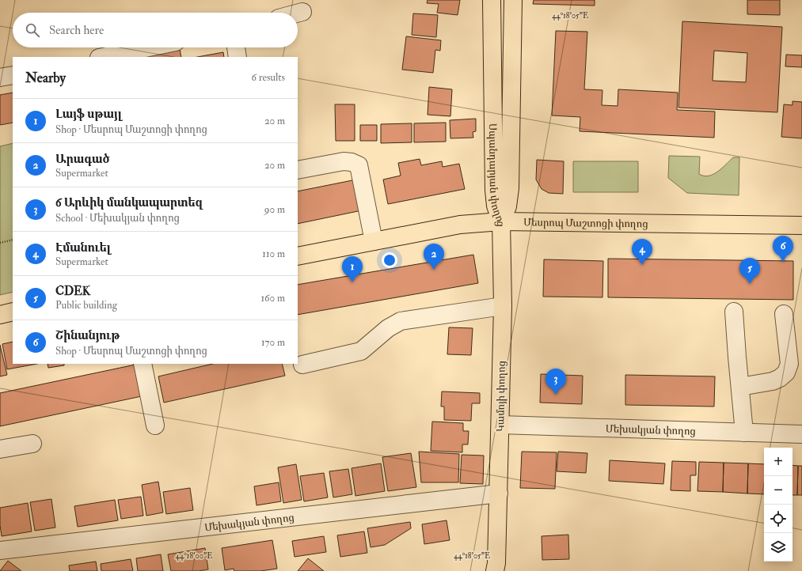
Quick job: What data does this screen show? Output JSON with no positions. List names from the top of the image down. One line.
{"streets":{"main road":["Սպանդարյան փողոց","Մեսրոպ Մաշտոցի փողոց","Կամոյի փողոց"],"street":["Մեխակյան փողոց"]},"crossings":[["Սպանդարյան փողոց","Մեսրոպ Մաշտոցի փողոց"],["Սպանդարյան փողոց","Կամոյի փողոց"],["Մեսրոպ Մաշտոցի փողոց","Կամոյի փողոց"],["Կամոյի փողոց","Մեխակյան փողոց"]],"page":{"search":"Search here","heading":["Nearby","6 results"],"list":[{"mark":"1","name":"Լայֆ սթայլ","note":"Shop · Մեսրոպ Մաշտոցի փողոց","value":"20 m"},{"mark":"2","name":"Արագած","note":"Supermarket","value":"20 m"},{"mark":"3","name":"6 Արևիկ մանկապարտեզ","note":"School · Մեխակյան փողոց","value":"90 m"},{"mark":"4","name":"Էմանուել","note":"Supermarket","value":"110 m"},{"mark":"5","name":"CDEK","note":"Public building","value":"160 m"},{"mark":"6","name":"Շինանյութ","note":"Shop · Մեսրոպ Մաշտոցի փողոց","value":"170 m"}],"pins":["6","4","2","1","5","3"],"map_buttons":["+","−"]},"coordinates":["44°18'05\"E","44°18'00\"E"]}
